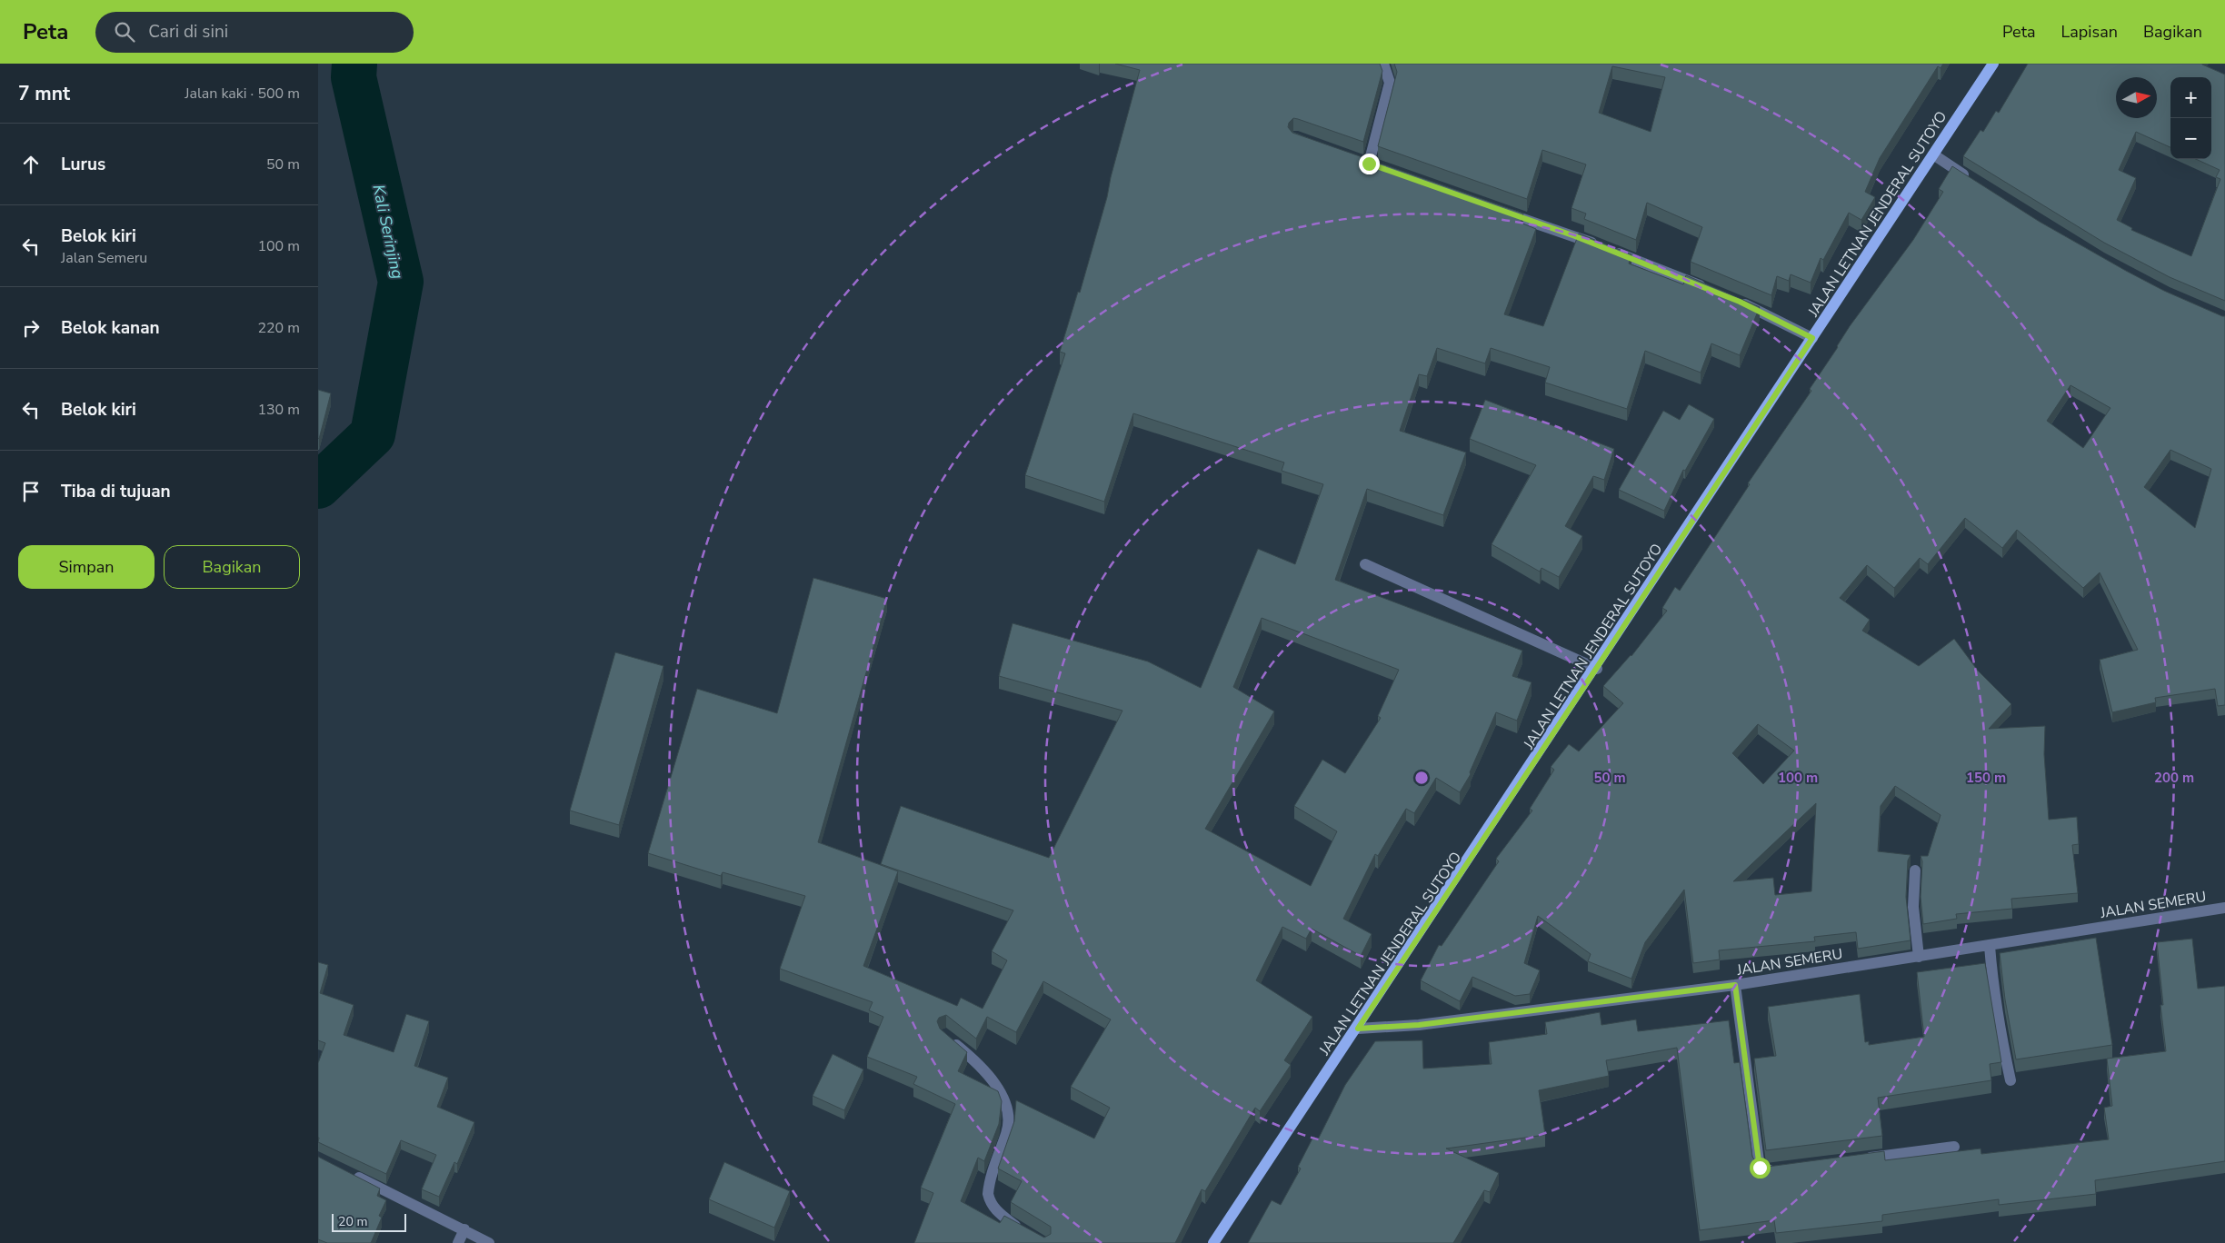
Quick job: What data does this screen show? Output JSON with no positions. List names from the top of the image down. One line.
{"streets":{"main road":["JALAN LETNAN JENDERAL SUTOYO"],"street":["JALAN SEMERU"]},"crossings":[["JALAN LETNAN JENDERAL SUTOYO","JALAN SEMERU"]],"water":["Kali Serinjing"],"scale_bar":"20 m","north":"right","page":{"header":"Peta","search":"Cari di sini","nav":["Peta","Lapisan","Bagikan"],"heading":["7 mnt","Jalan kaki · 500 m"],"map_buttons":["+","−"],"list":[["Lurus","50 m"],["Belok kiri","Jalan Semeru","100 m"],["Belok kanan","220 m"],["Belok kiri","130 m"],"Tiba di tujuan"],"buttons":["Simpan","Bagikan"],"scale":"20 m"},"rings":["50 m","100 m","150 m","200 m"]}
